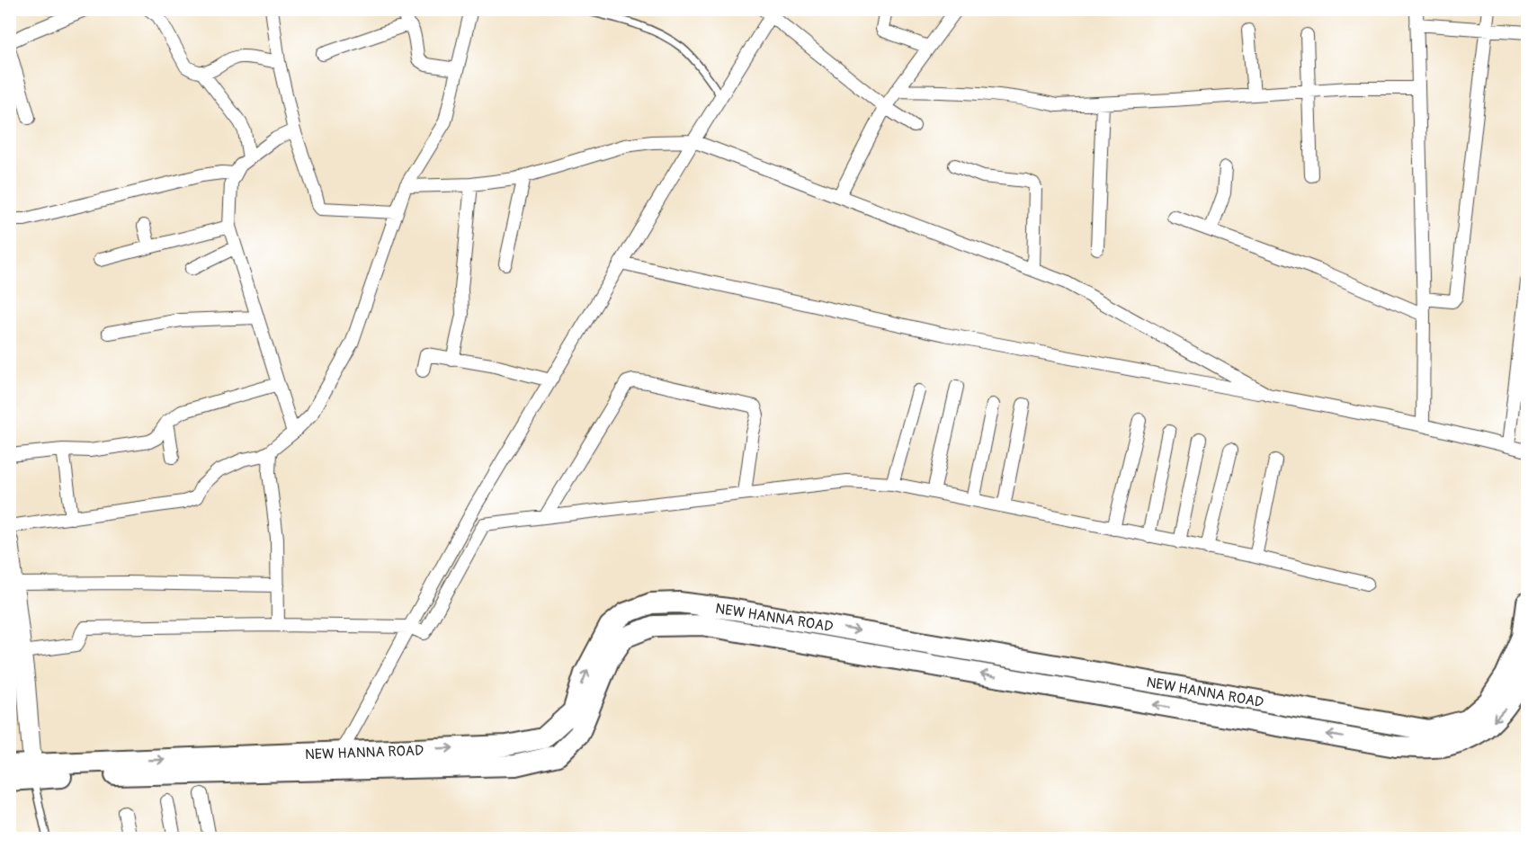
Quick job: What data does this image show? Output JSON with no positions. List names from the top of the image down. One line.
{"streets":{"main road":["NEW HANNA ROAD"]}}
